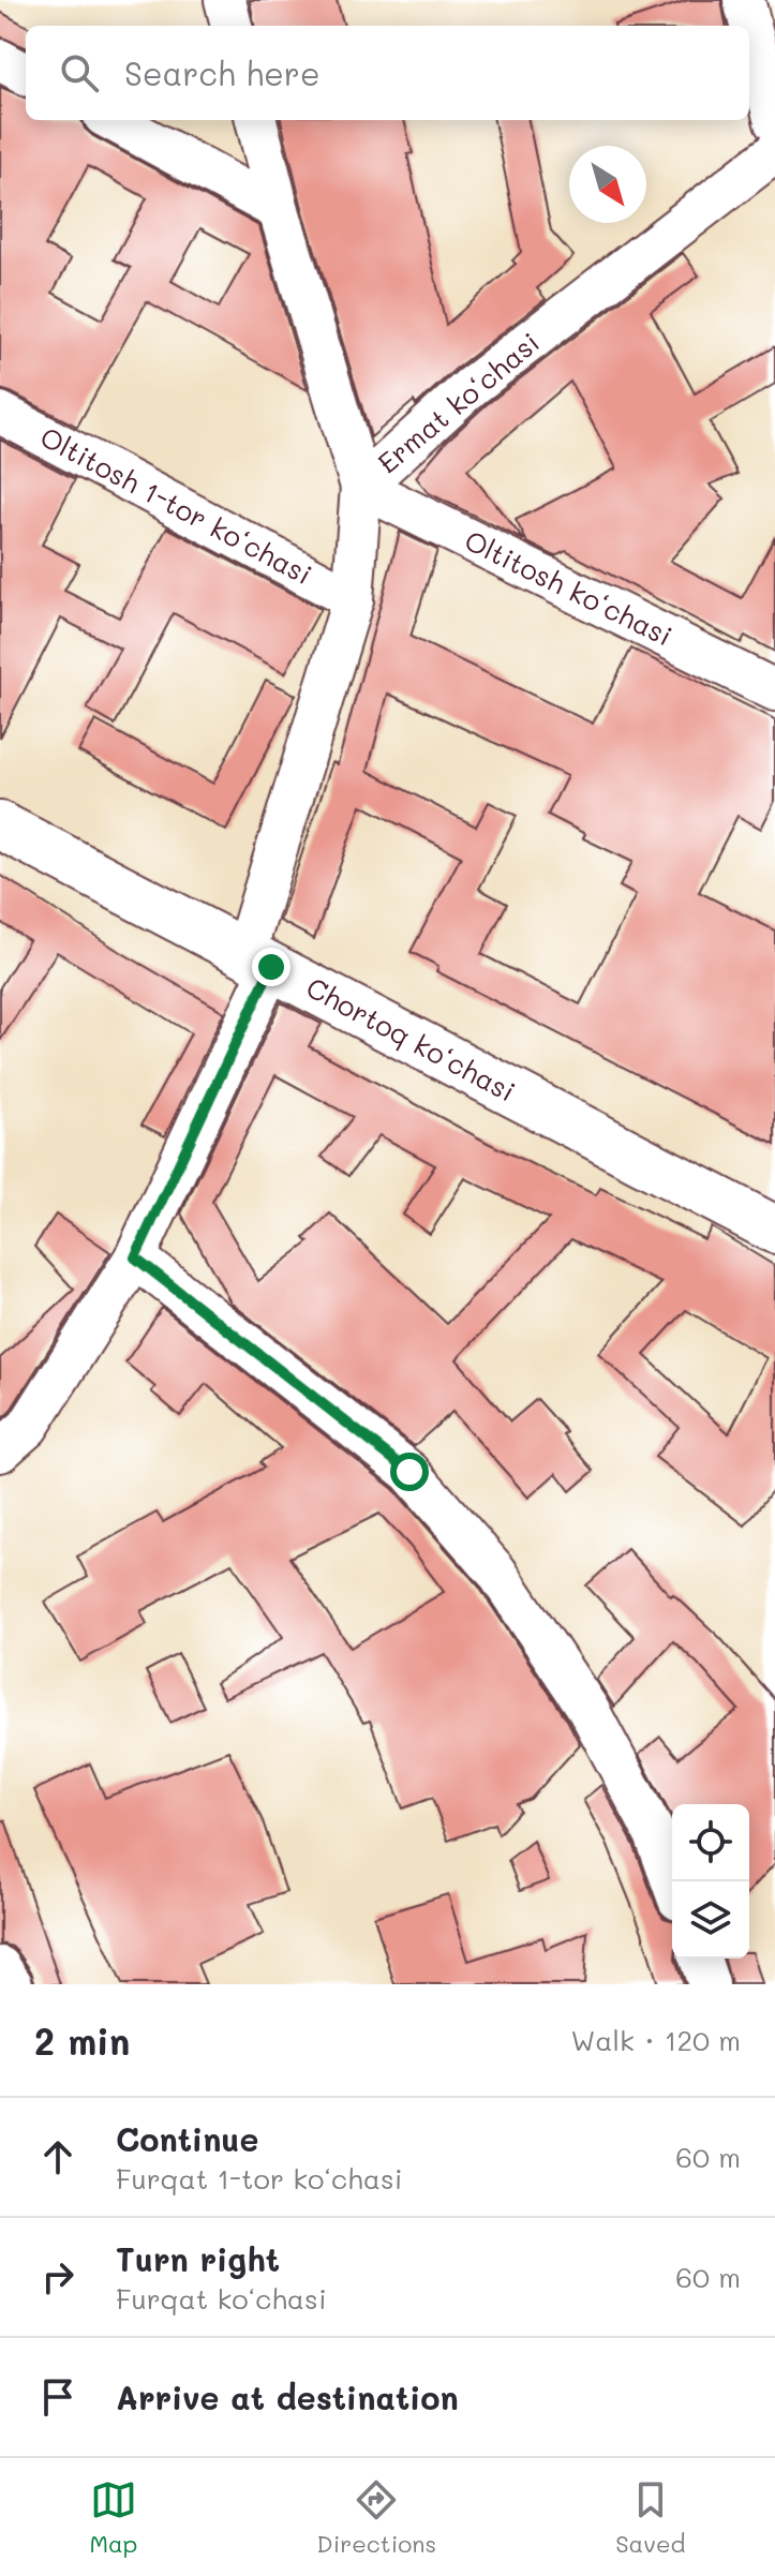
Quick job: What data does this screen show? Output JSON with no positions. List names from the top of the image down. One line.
{"streets":{"main road":["Chortoq koʻchasi"],"street":["Ermat koʻchasi","Oltitosh 1-tor koʻchasi","Oltitosh koʻchasi"]},"crossings":[["Ermat koʻchasi","Oltitosh 1-tor koʻchasi"],["Ermat koʻchasi","Oltitosh koʻchasi"],["Ermat koʻchasi","Chortoq koʻchasi"]],"north":"bottom right","page":{"search":"Search here","heading":["2 min","Walk · 120 m"],"list":[["Continue","Furqat 1-tor koʻchasi","60 m"],["Turn right","Furqat koʻchasi","60 m"],"Arrive at destination"],"nav":["Map","Directions","Saved"]}}
